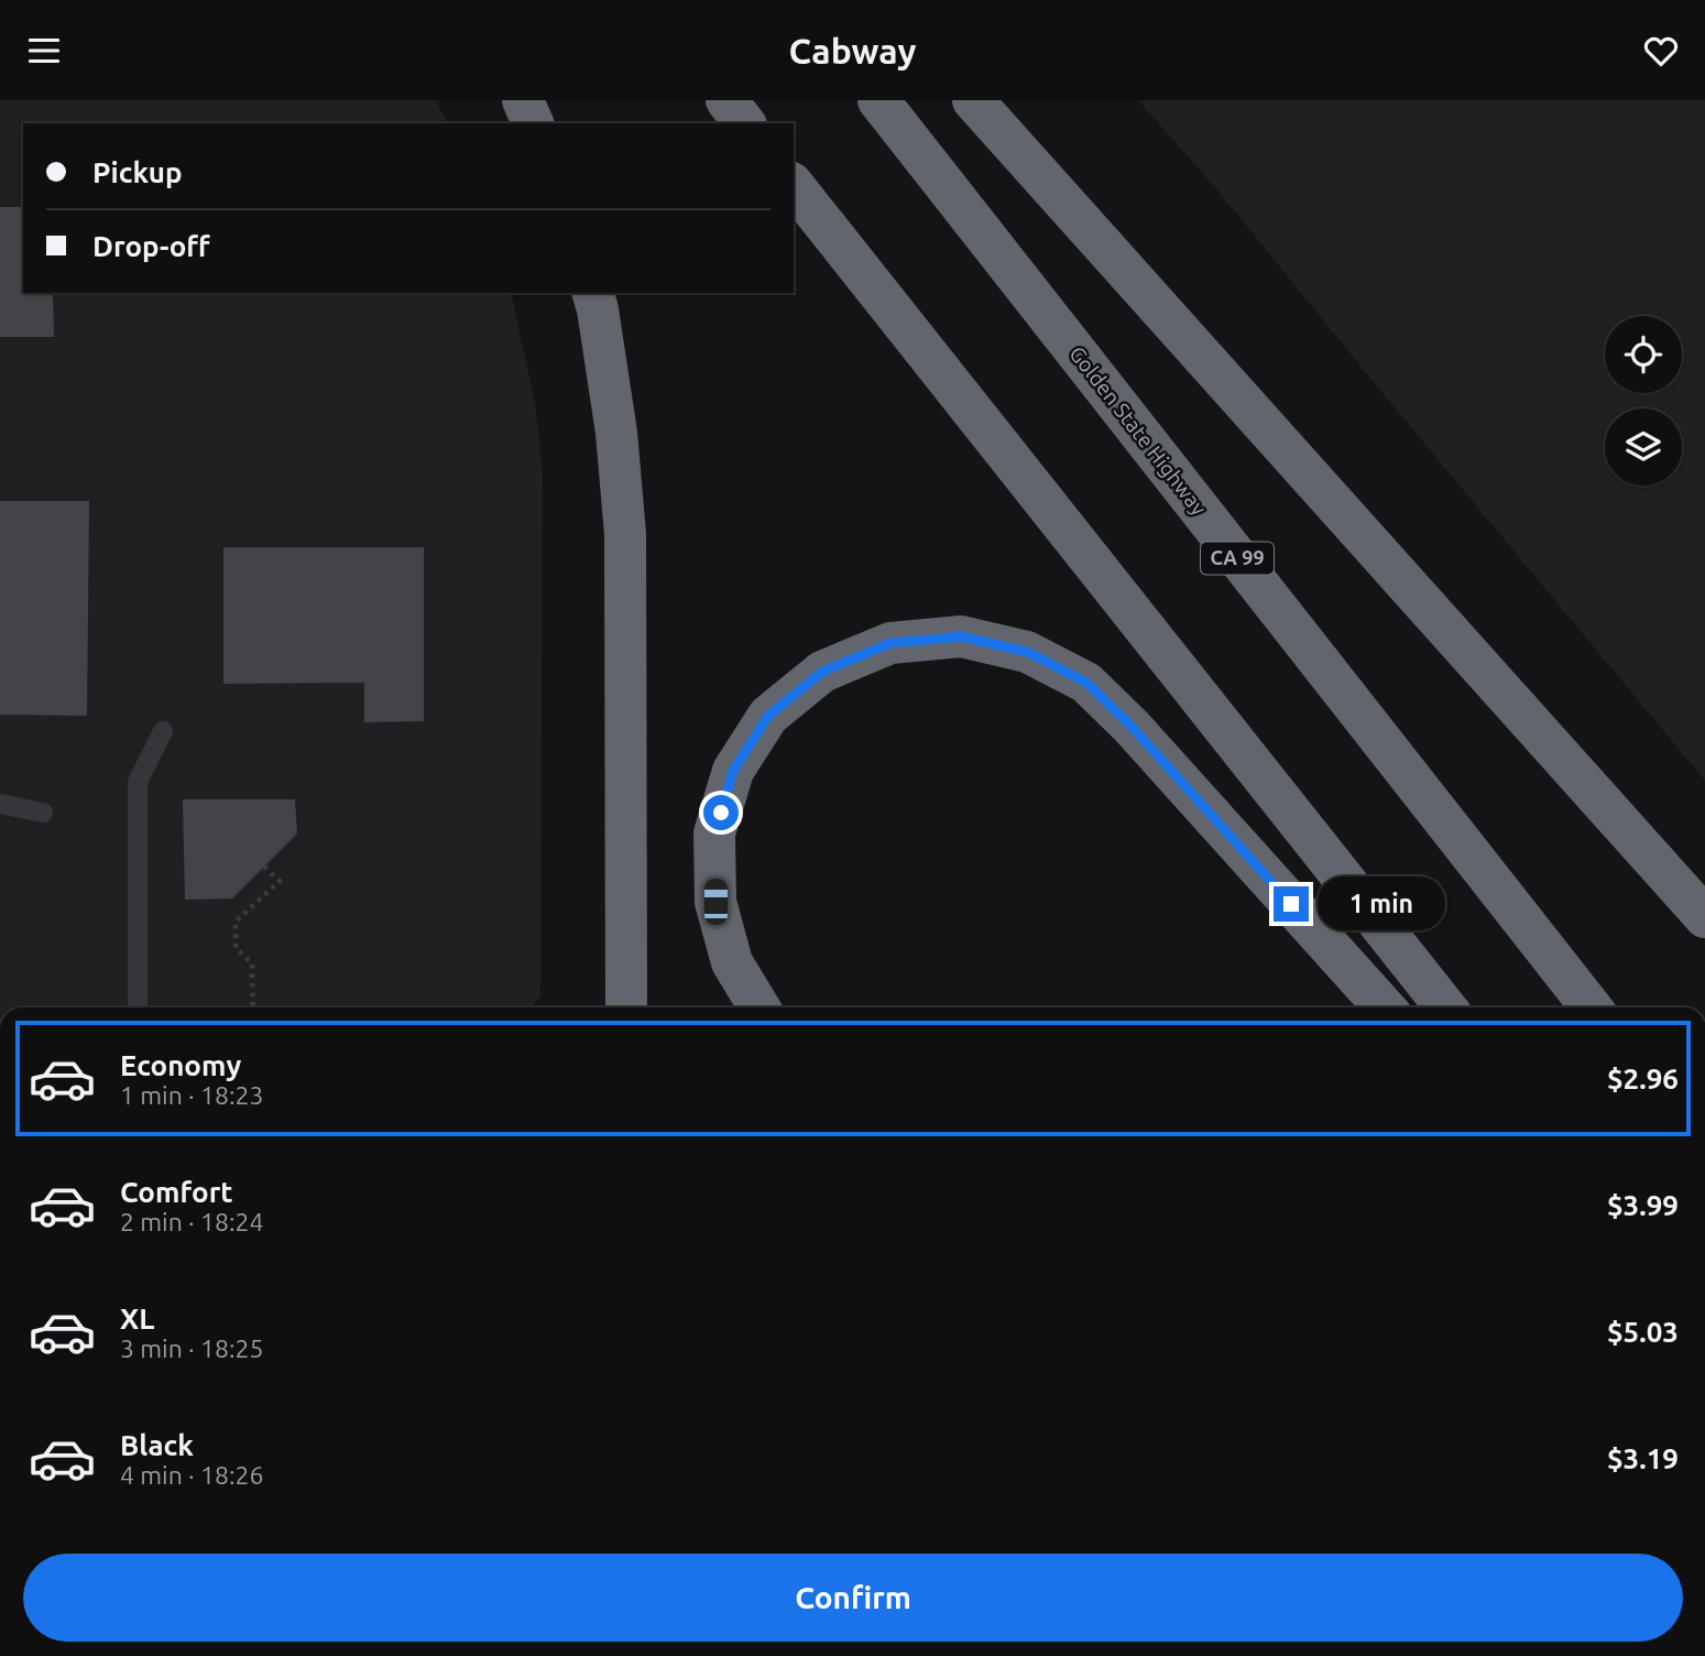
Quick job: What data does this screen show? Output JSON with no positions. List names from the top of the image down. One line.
{"streets":{"highway":["Golden State Highway","CA 99"]},"page":{"header":"Cabway","banner":["Pickup","Drop-off"],"bubble":"1 min","list":[{"name":"Economy","note":"1 min · 18:23","value":"$2.96"},{"name":"Comfort","note":"2 min · 18:24","value":"$3.99"},{"name":"XL","note":"3 min · 18:25","value":"$5.03"},{"name":"Black","note":"4 min · 18:26","value":"$3.19"}],"buttons":"Confirm"}}
